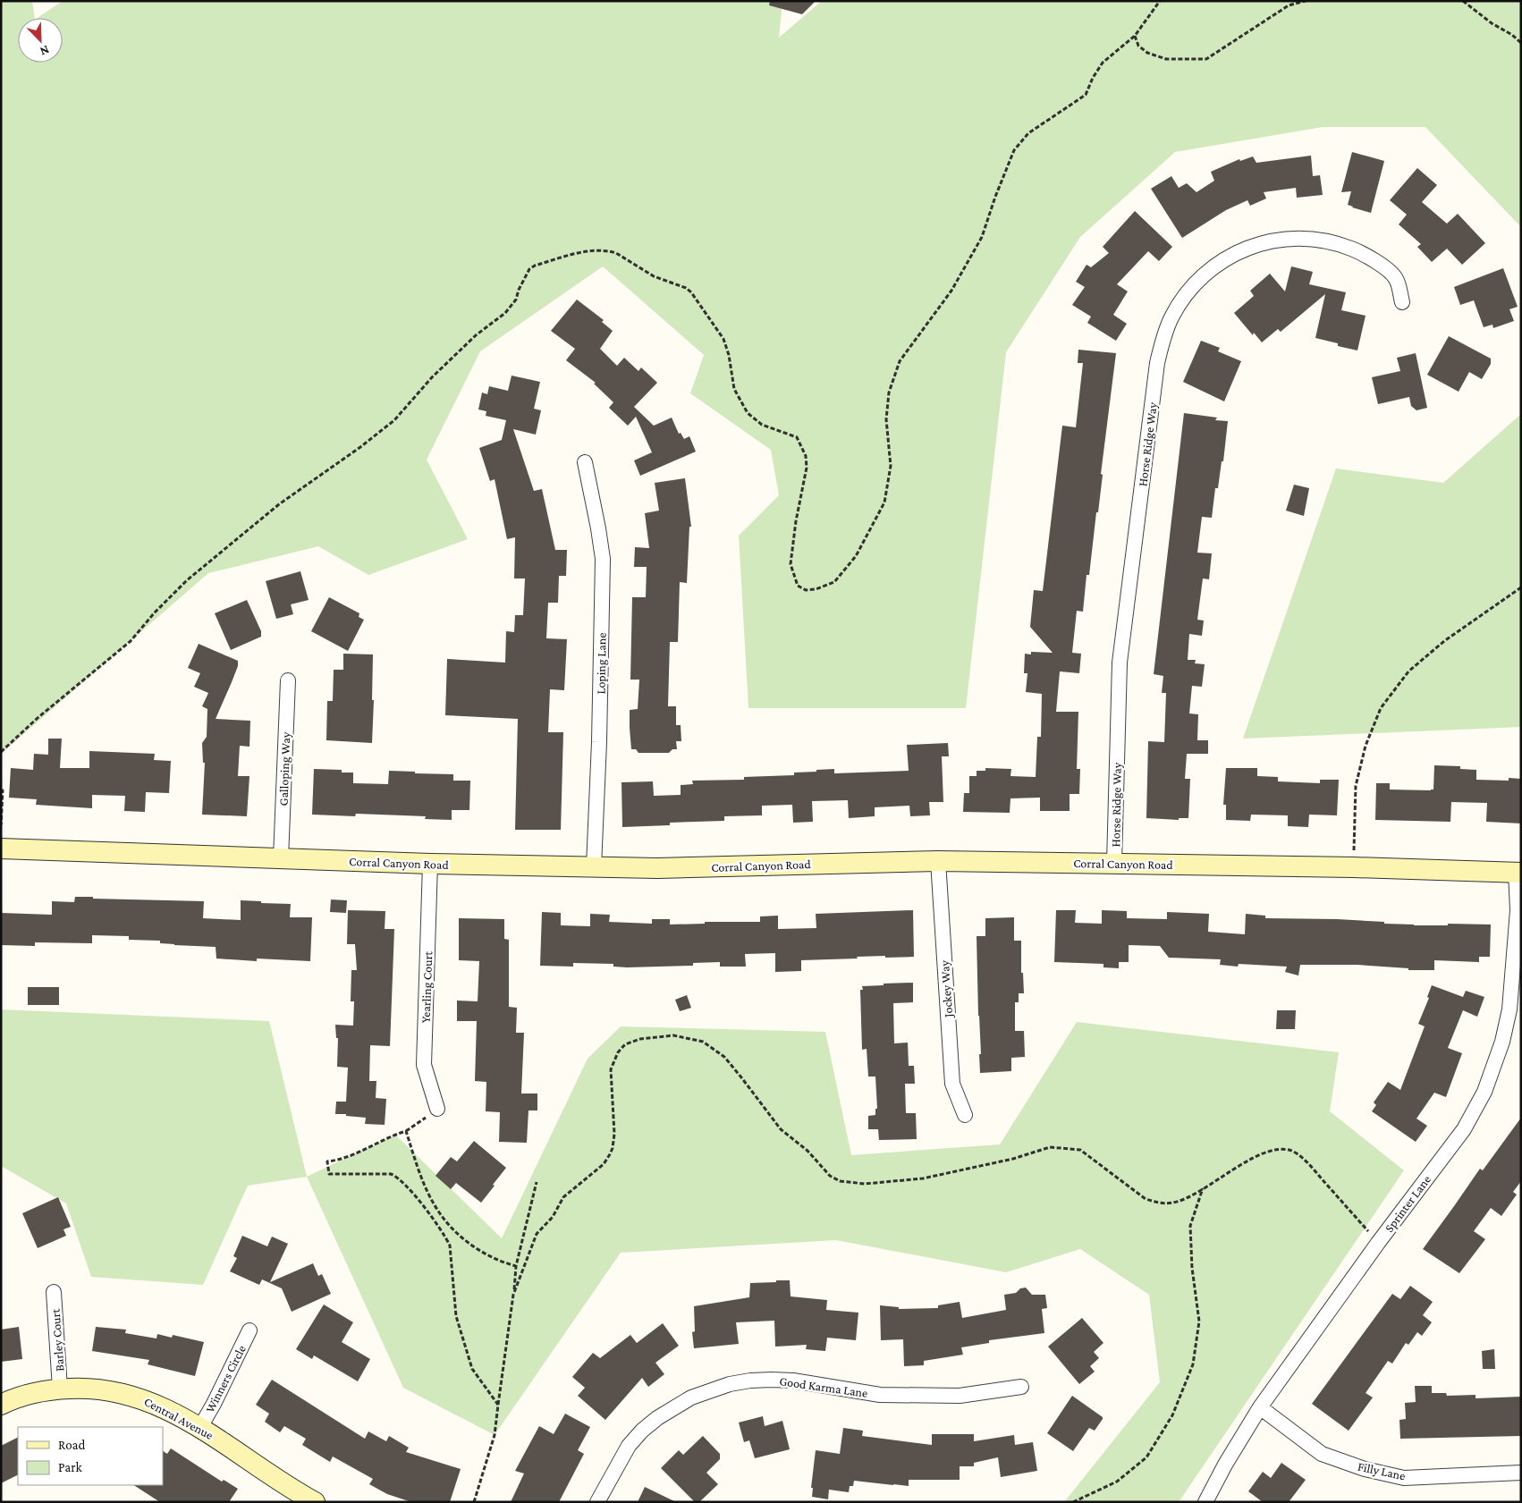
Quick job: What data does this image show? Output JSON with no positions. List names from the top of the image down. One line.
{"streets":{"main road":["Corral Canyon Road","Central Avenue"],"street":["Horse Ridge Way","Loping Lane","Galloping Way","Yearling Court","Jockey Way","Sprinter Lane","Barley Court","Winners Circle","Good Karma Lane","Filly Lane"]},"crossings":[["Horse Ridge Way","Corral Canyon Road"],["Loping Lane","Corral Canyon Road"],["Galloping Way","Corral Canyon Road"],["Corral Canyon Road","Yearling Court"],["Corral Canyon Road","Jockey Way"],["Corral Canyon Road","Sprinter Lane"],["Sprinter Lane","Filly Lane"],["Barley Court","Central Avenue"],["Winners Circle","Central Avenue"]],"legend":["Road","Park"],"north":"bottom right"}
